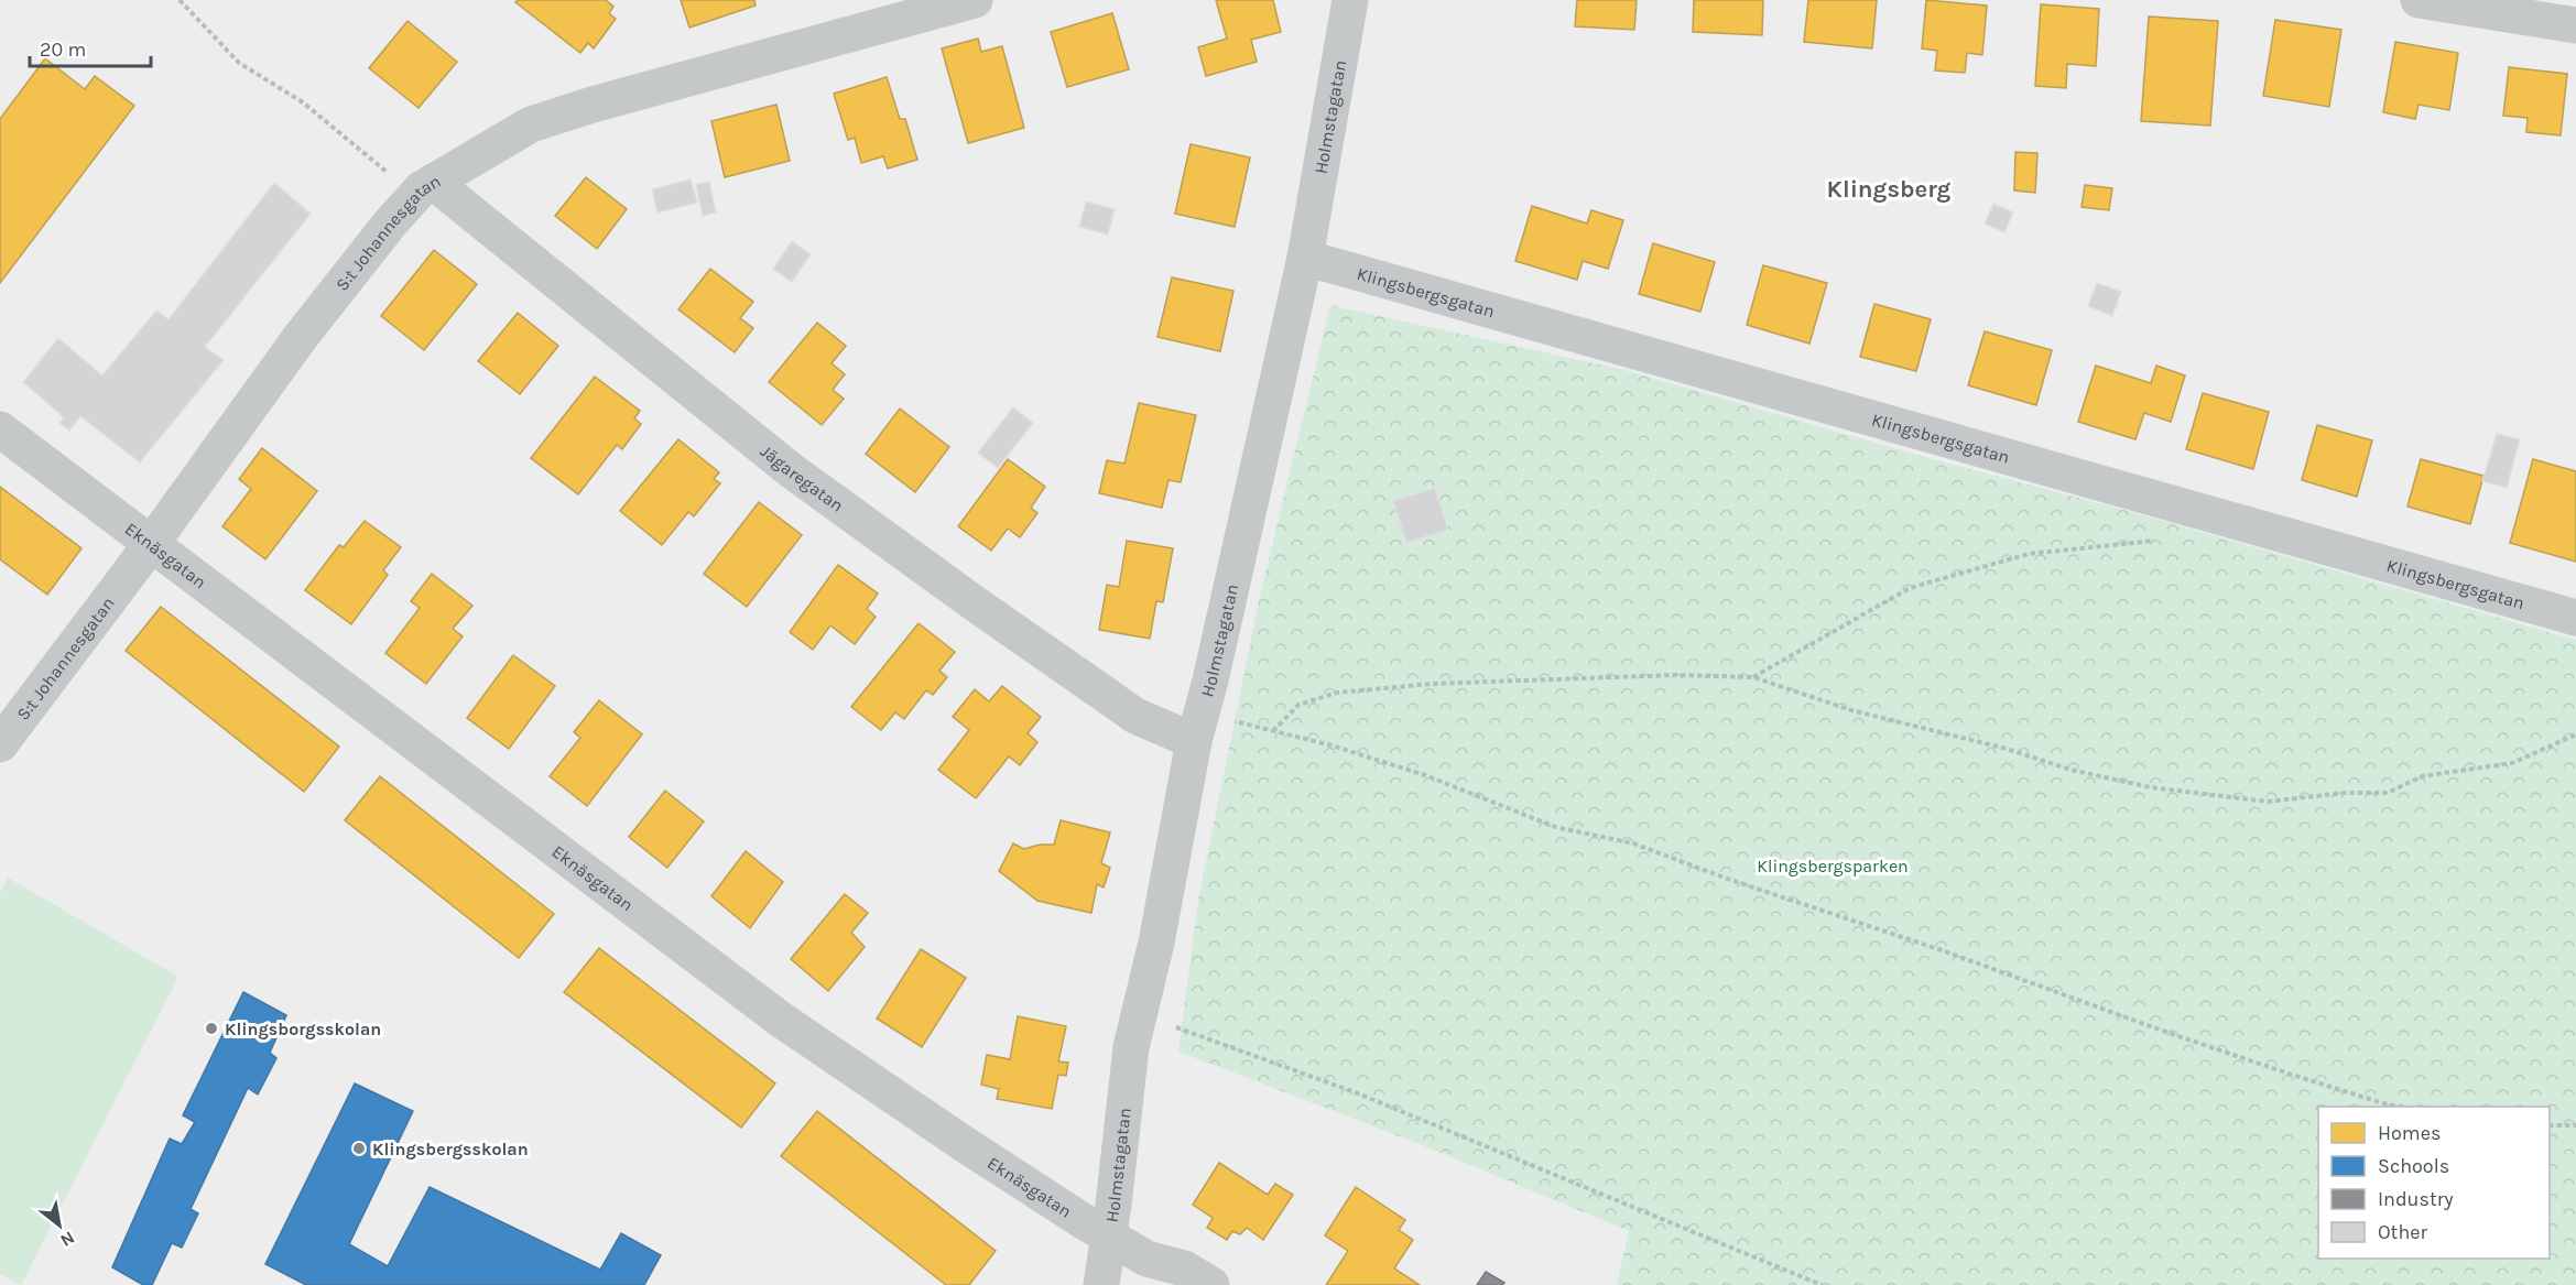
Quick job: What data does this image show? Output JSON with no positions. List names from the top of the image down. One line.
{"streets":{"street":["Holmstagatan","S:t Johannesgatan","Klingsbergsgatan","Jägaregatan","Eknäsgatan"]},"crossings":[["Holmstagatan","Klingsbergsgatan"],["Holmstagatan","Jägaregatan"],["Holmstagatan","Eknäsgatan"],["S:t Johannesgatan","Jägaregatan"],["S:t Johannesgatan","Eknäsgatan"]],"districts":["Klingsberg"],"parks":["Klingsbergsparken"],"places":["Klingsborgsskolan","Klingsbergsskolan"],"legend":["Homes","Schools","Industry","Other"],"scale_bar":"20 m","north":"bottom right"}
